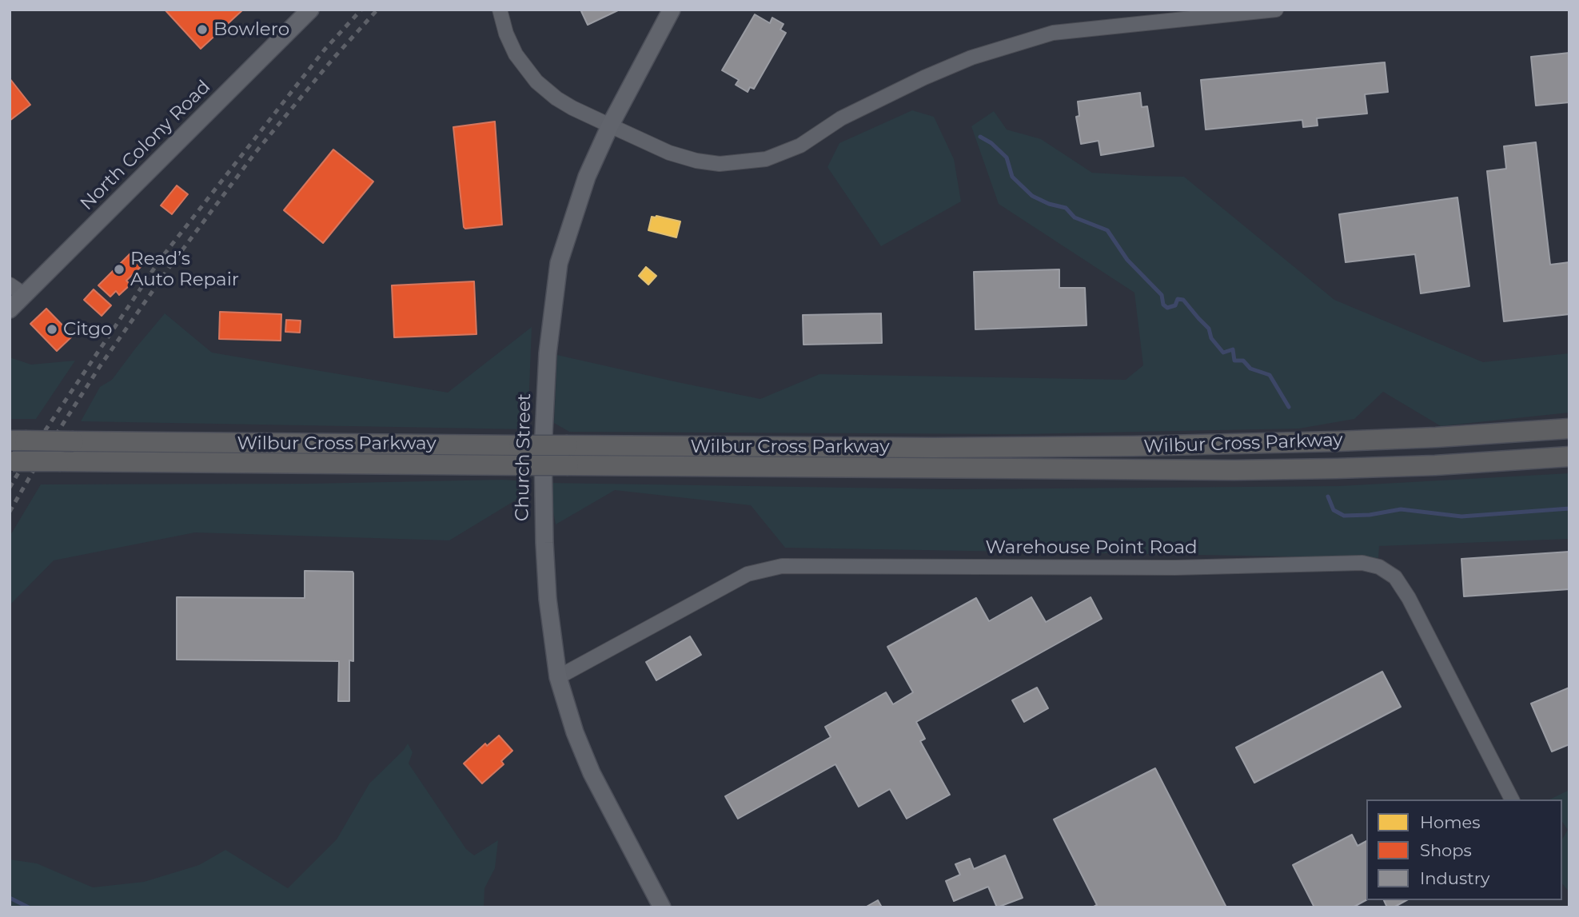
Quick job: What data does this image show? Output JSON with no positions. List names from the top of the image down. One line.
{"streets":{"highway":["Wilbur Cross Parkway"],"main road":["North Colony Road","Church Street"],"street":["Warehouse Point Road"]},"crossings":[["Church Street","Warehouse Point Road"]],"places":["Bowlero","Read’s Auto Repair","Citgo"],"legend":["Homes","Shops","Industry"]}
